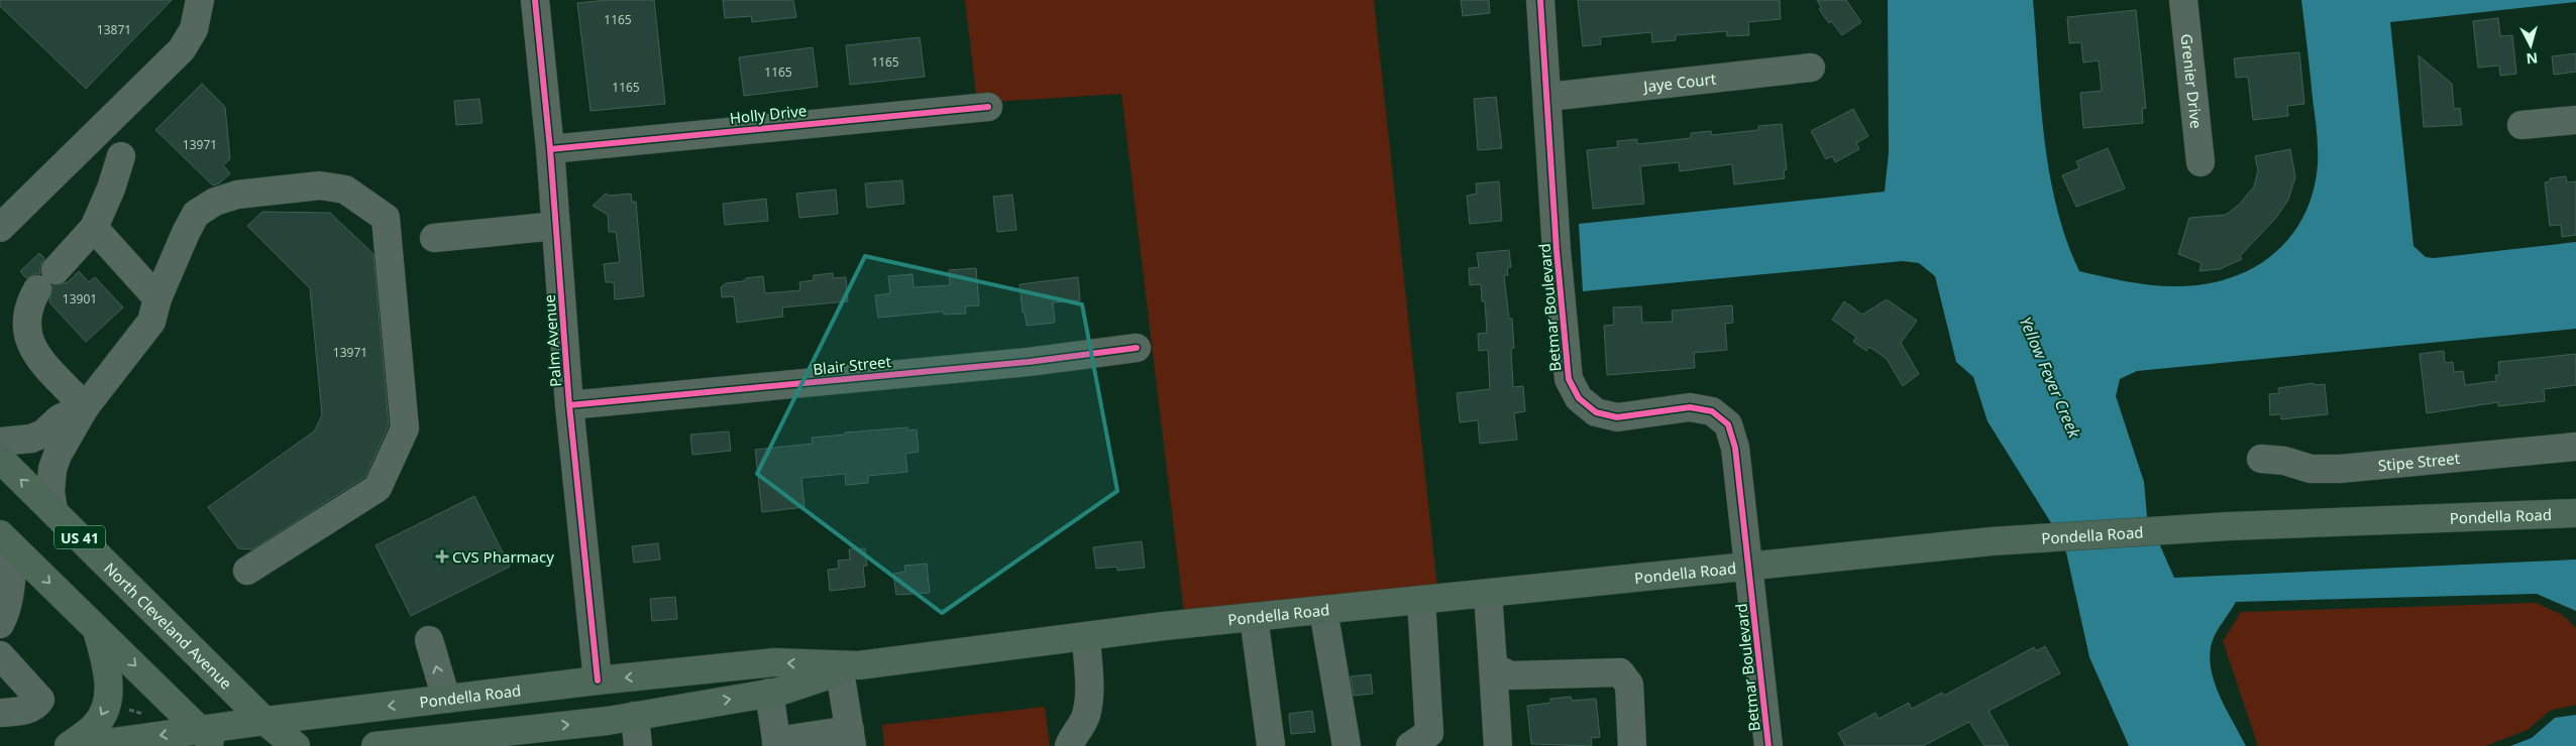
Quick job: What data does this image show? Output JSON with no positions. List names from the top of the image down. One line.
{"streets":{"main road":["Pondella Road","US 41","North Cleveland Avenue"],"street":["Grenier Drive","Jaye Court","Holly Drive","Betmar Boulevard","Palm Avenue","Blair Street","Stipe Street"]},"crossings":[["Jaye Court","Betmar Boulevard"],["Holly Drive","Palm Avenue"],["Betmar Boulevard","Pondella Road"],["Palm Avenue","Blair Street"],["Palm Avenue","Pondella Road"],["Pondella Road","North Cleveland Avenue"]],"water":["Yellow Fever Creek"],"places":{"health":["CVS Pharmacy"]},"house_numbers":["1165","13871","1165","1165","1165","13971","13901","13971"],"north":"bottom"}
